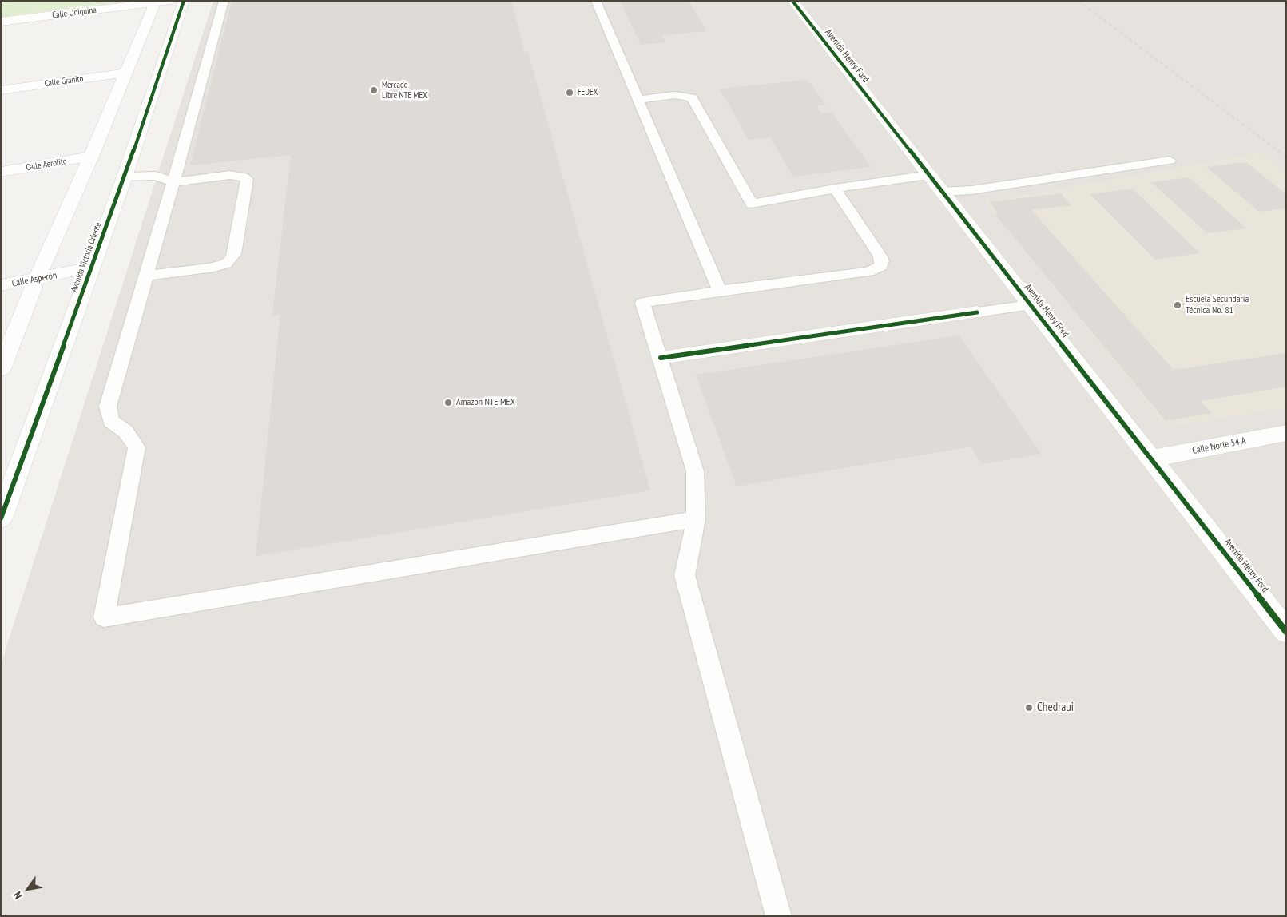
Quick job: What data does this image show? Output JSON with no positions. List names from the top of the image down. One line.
{"streets":{"street":["Calle Oniquina","Avenida Henry Ford","Calle Granito","Calle Aerolito","Avenida Victoria Oriente","Calle Asperón","Calle Norte 54 A"]},"crossings":[["Avenida Henry Ford","Calle Norte 54 A"],["Avenida Victoria Oriente","Calle Asperón"]],"places":["Mercado Libre NTE MEX","FEDEX","Escuela Secundaria Técnica No. 81","Amazon NTE MEX","Chedraui"],"north":"bottom left"}
